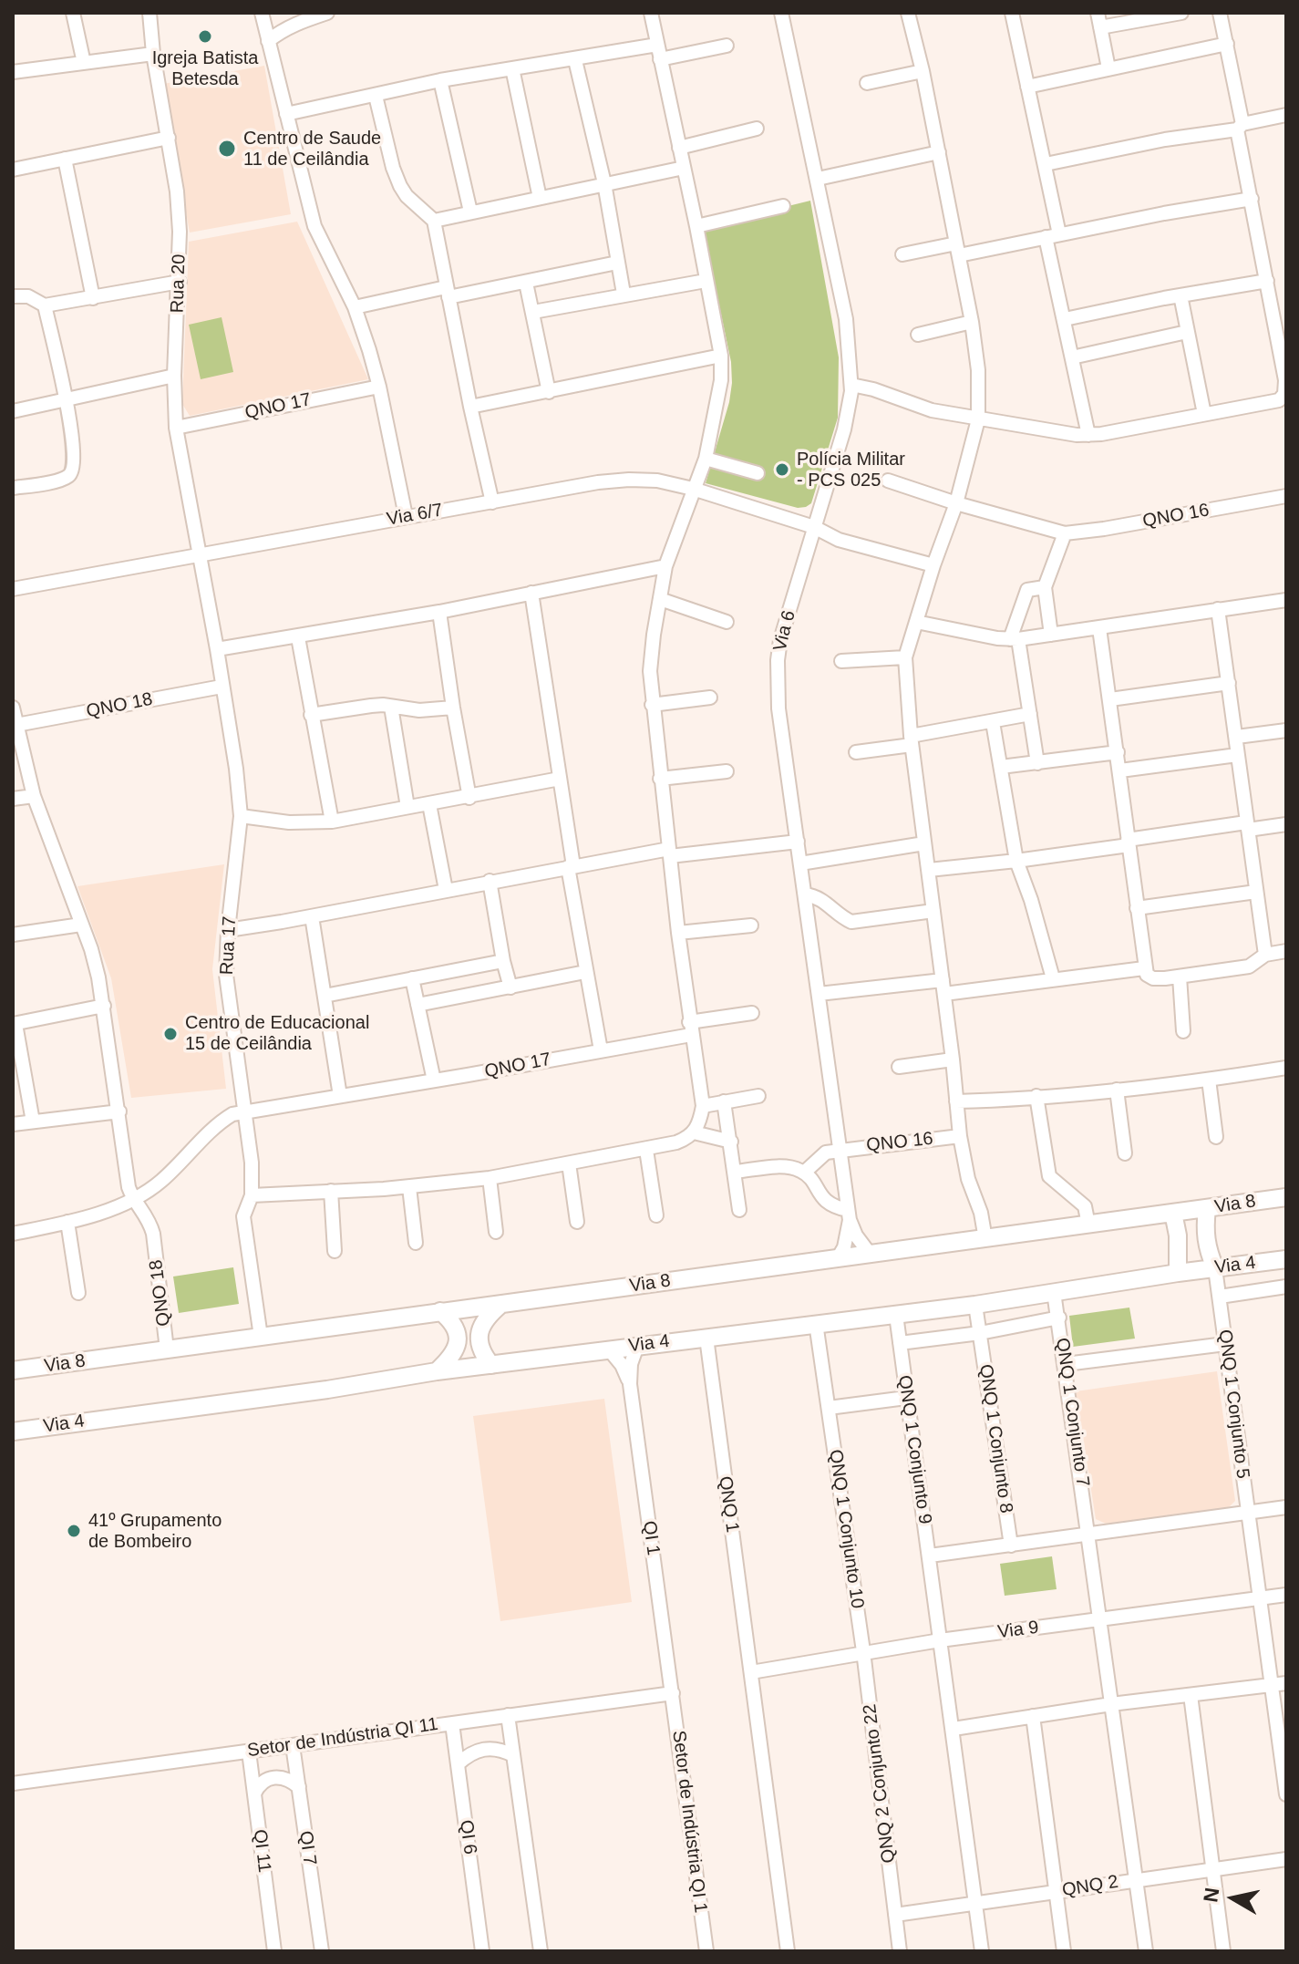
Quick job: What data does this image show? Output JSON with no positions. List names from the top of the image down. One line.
{"streets":{"main road":["Via 8","Via 4"],"street":["Rua 20","QNO 17","Via 6/7","QNO 16","Via 6","QNO 18","Rua 17","QNQ 1 Conjunto 5","QNQ 1 Conjunto 7","QNQ 1 Conjunto 8","QNQ 1 Conjunto 9","QNQ 1","QNQ 1 Conjunto 10","QI 1","Via 9","Setor de Indústria QI 11","QNQ 2 Conjunto 22","Setor de Indústria QI 1","QI 6","QI 7","QI 11","QNQ 2"]},"crossings":[["Rua 20","QNO 17"],["Rua 20","Via 6/7"],["Rua 20","Rua 17"],["QNO 17","Rua 17"],["Via 6/7","QNO 16"],["Via 6/7","Via 6"],["Via 6/7","Rua 17"],["QNO 16","Via 6"],["QNO 16","Via 8"],["Via 6","Via 8"],["QNO 18","Rua 17"],["QNO 18","Via 8"],["Rua 17","Via 8"],["Via 4","QNQ 1 Conjunto 7"],["Via 4","QNQ 1"],["Via 4","QI 1"],["QNQ 1","Via 9"],["QNQ 1 Conjunto 10","Via 9"],["QNQ 1 Conjunto 10","QNQ 2 Conjunto 22"],["QI 1","Setor de Indústria QI 11"],["QI 1","Setor de Indústria QI 1"],["Via 9","QNQ 2 Conjunto 22"],["Setor de Indústria QI 11","Setor de Indústria QI 1"],["Setor de Indústria QI 11","QI 6"],["Setor de Indústria QI 11","QI 7"],["Setor de Indústria QI 11","QI 11"],["QNQ 2 Conjunto 22","QNQ 2"]],"places":["Igreja Batista Betesda","Centro de Saude 11 de Ceilândia","Polícia Militar - PCS 025","Centro de Educacional 15 de Ceilândia","41º Grupamento de Bombeiro"],"north":"left"}
